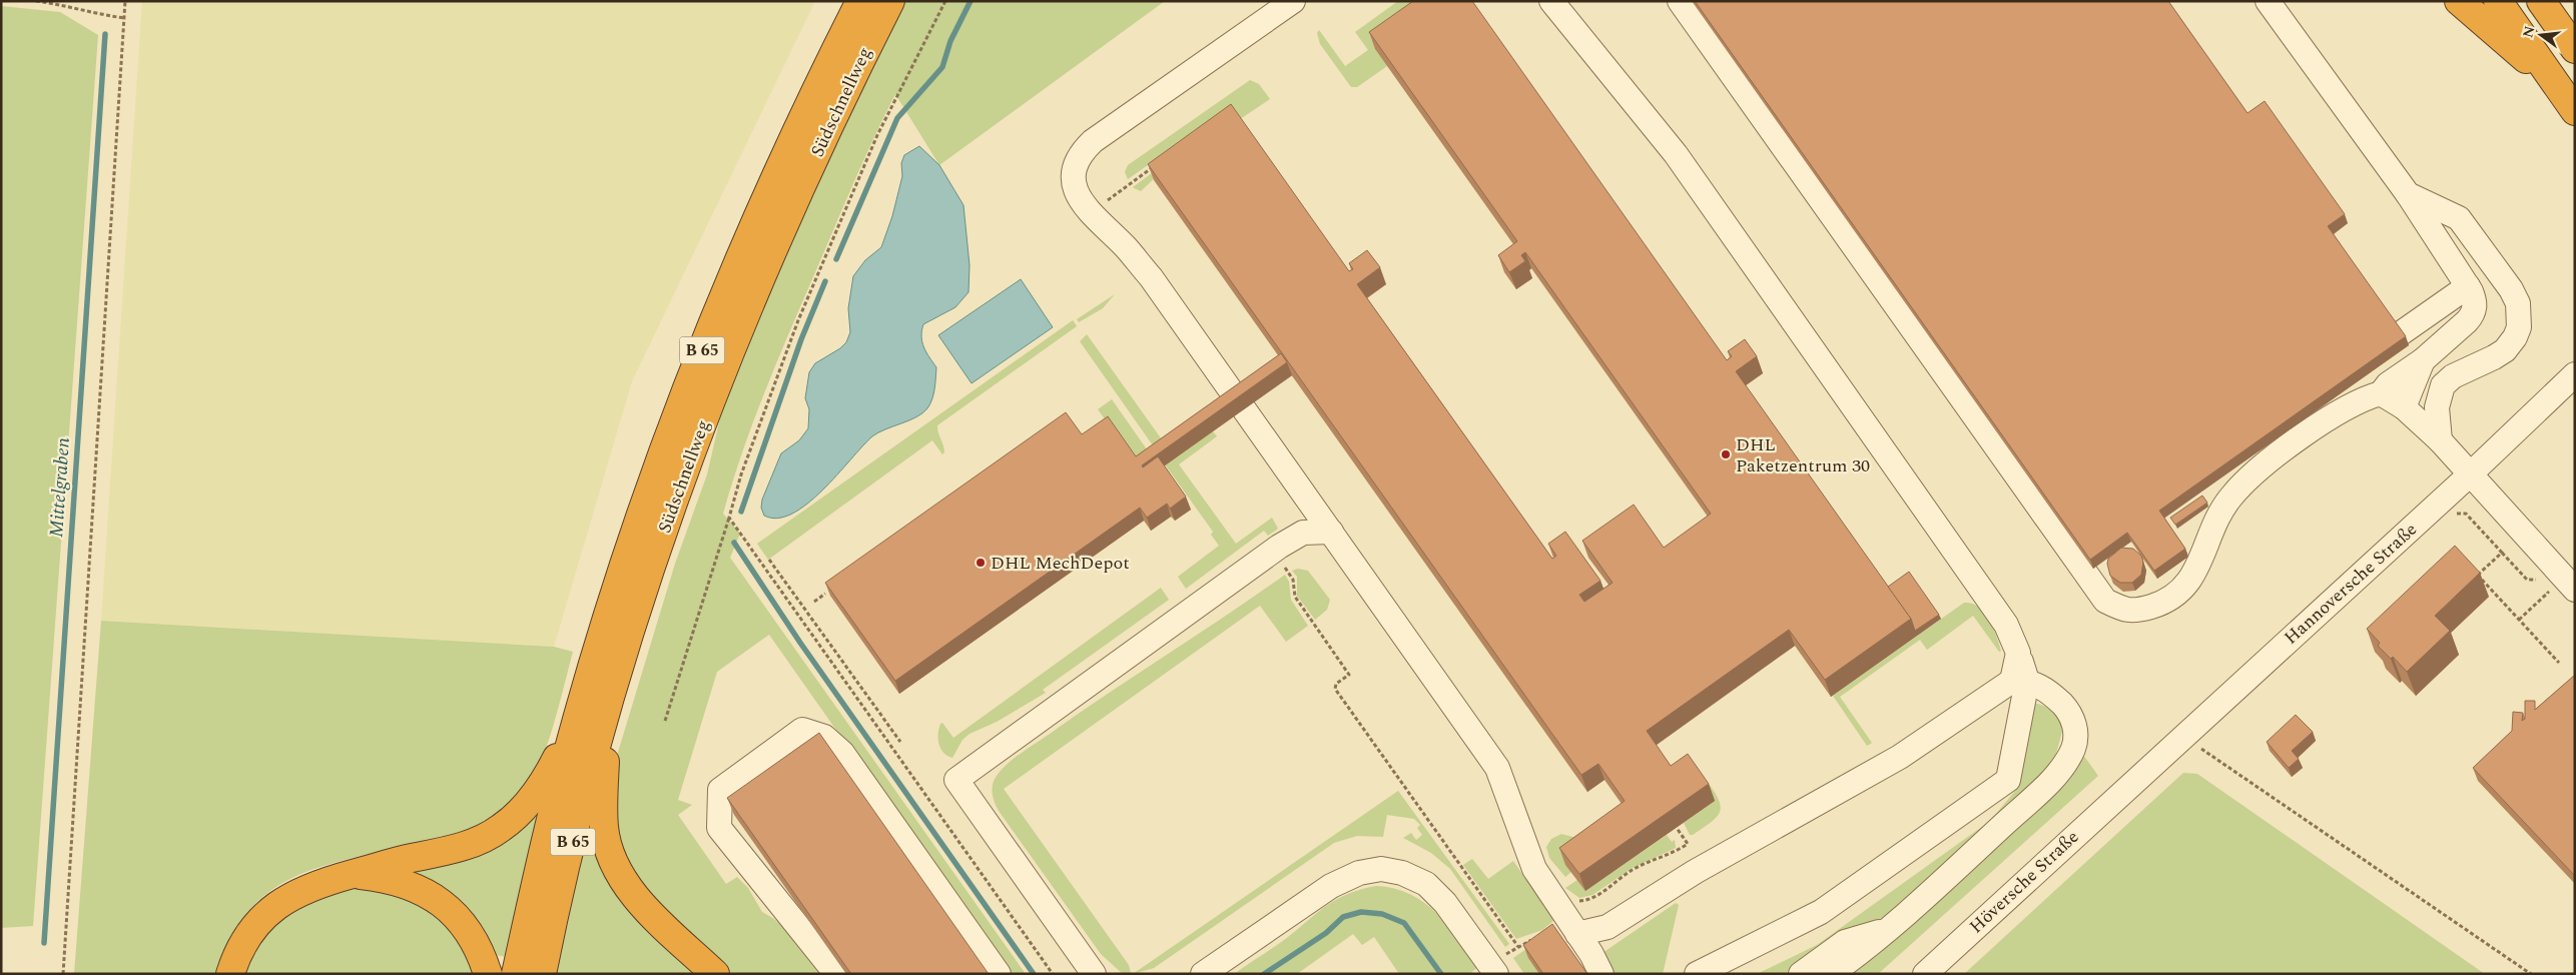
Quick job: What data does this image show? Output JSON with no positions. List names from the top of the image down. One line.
{"streets":{"highway":["Südschnellweg","B 65"],"street":["Hannoversche Straße","Höversche Straße"]},"crossings":[["Hannoversche Straße","Höversche Straße"]],"water":["Mittelgraben"],"places":["DHL Paketzentrum 30","DHL MechDepot"],"north":"left"}
